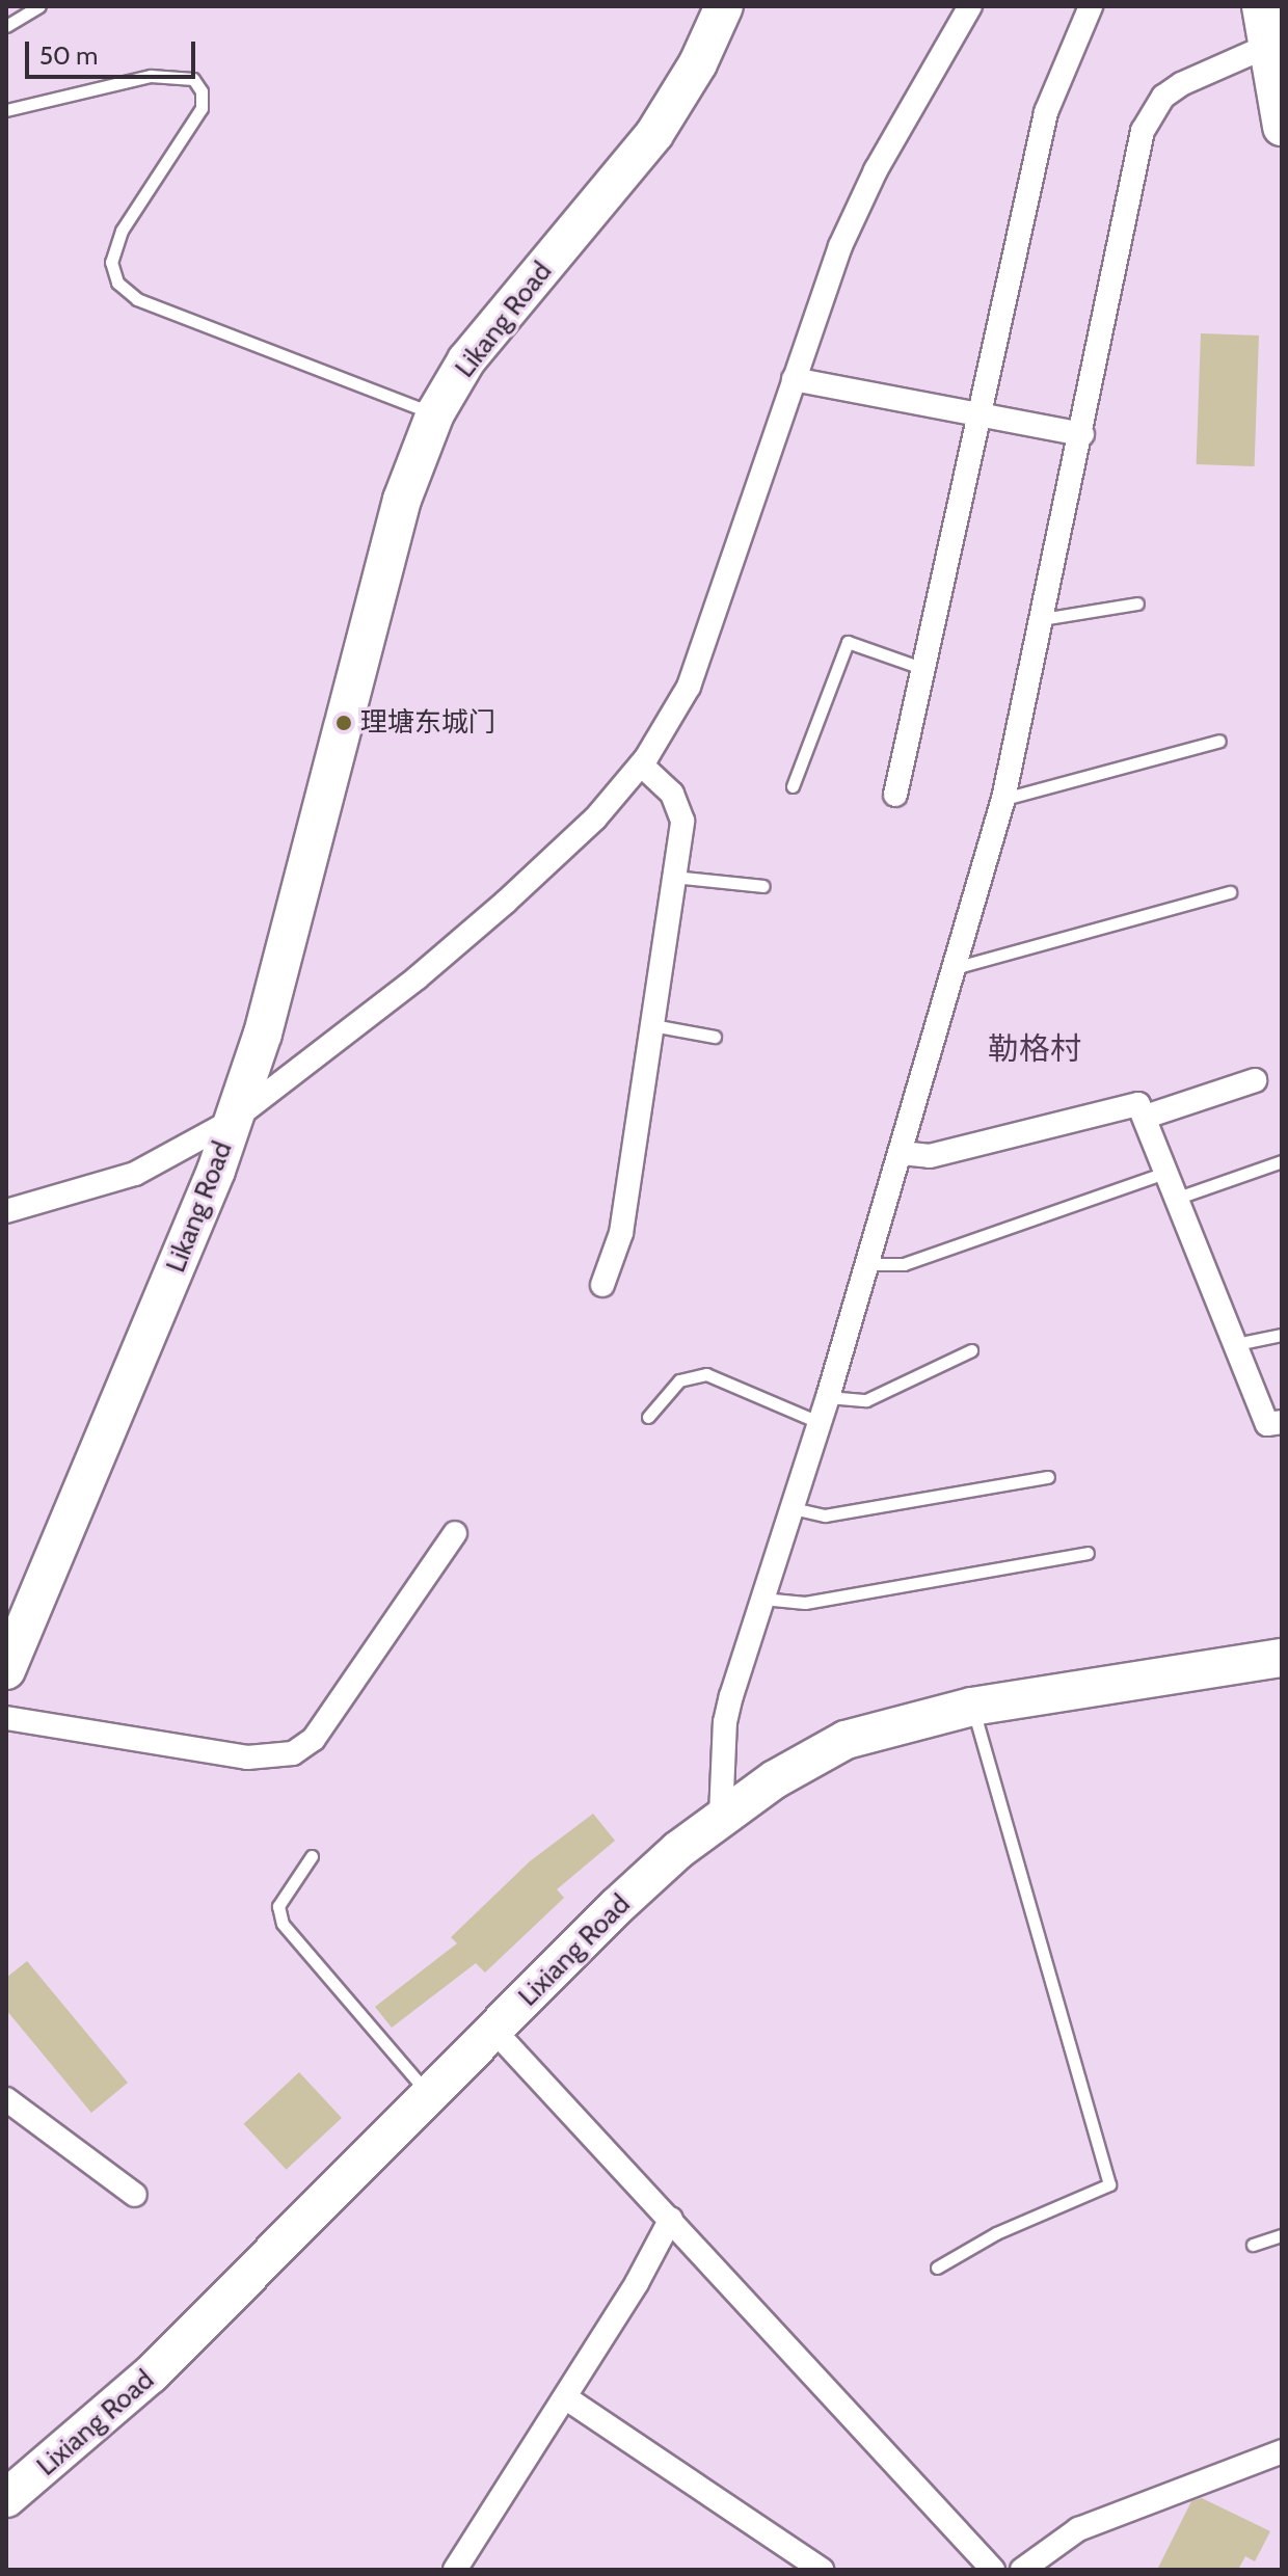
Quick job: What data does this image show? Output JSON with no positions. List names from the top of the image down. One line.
{"streets":{"main road":["Likang Road","Lixiang Road"]},"districts":["勒格村"],"places":["理塘东城门"],"scale_bar":"50 m"}
